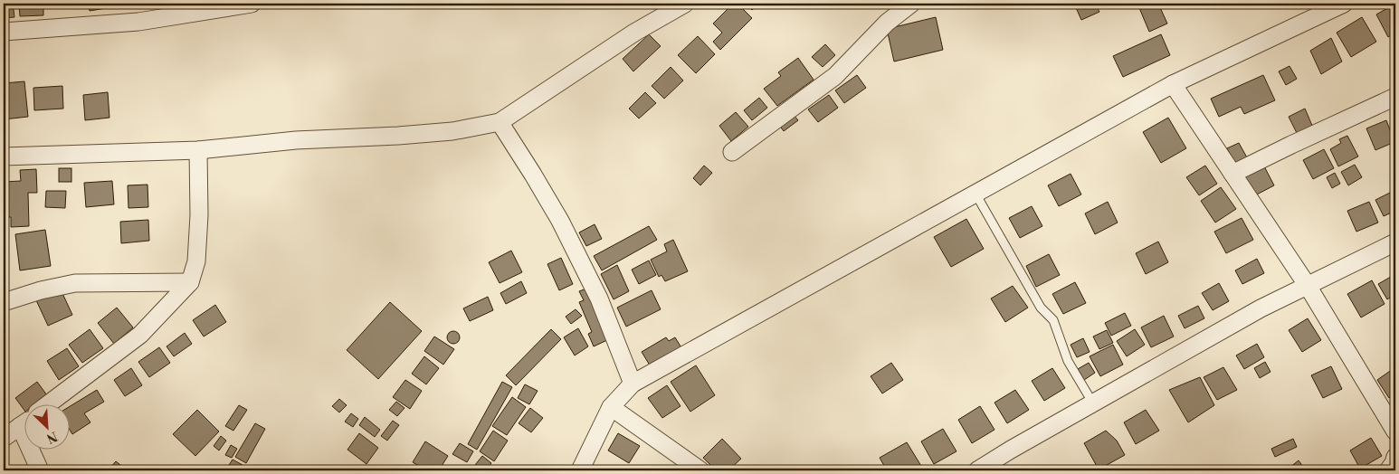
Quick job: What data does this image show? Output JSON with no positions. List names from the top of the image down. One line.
{"north":"bottom right"}
